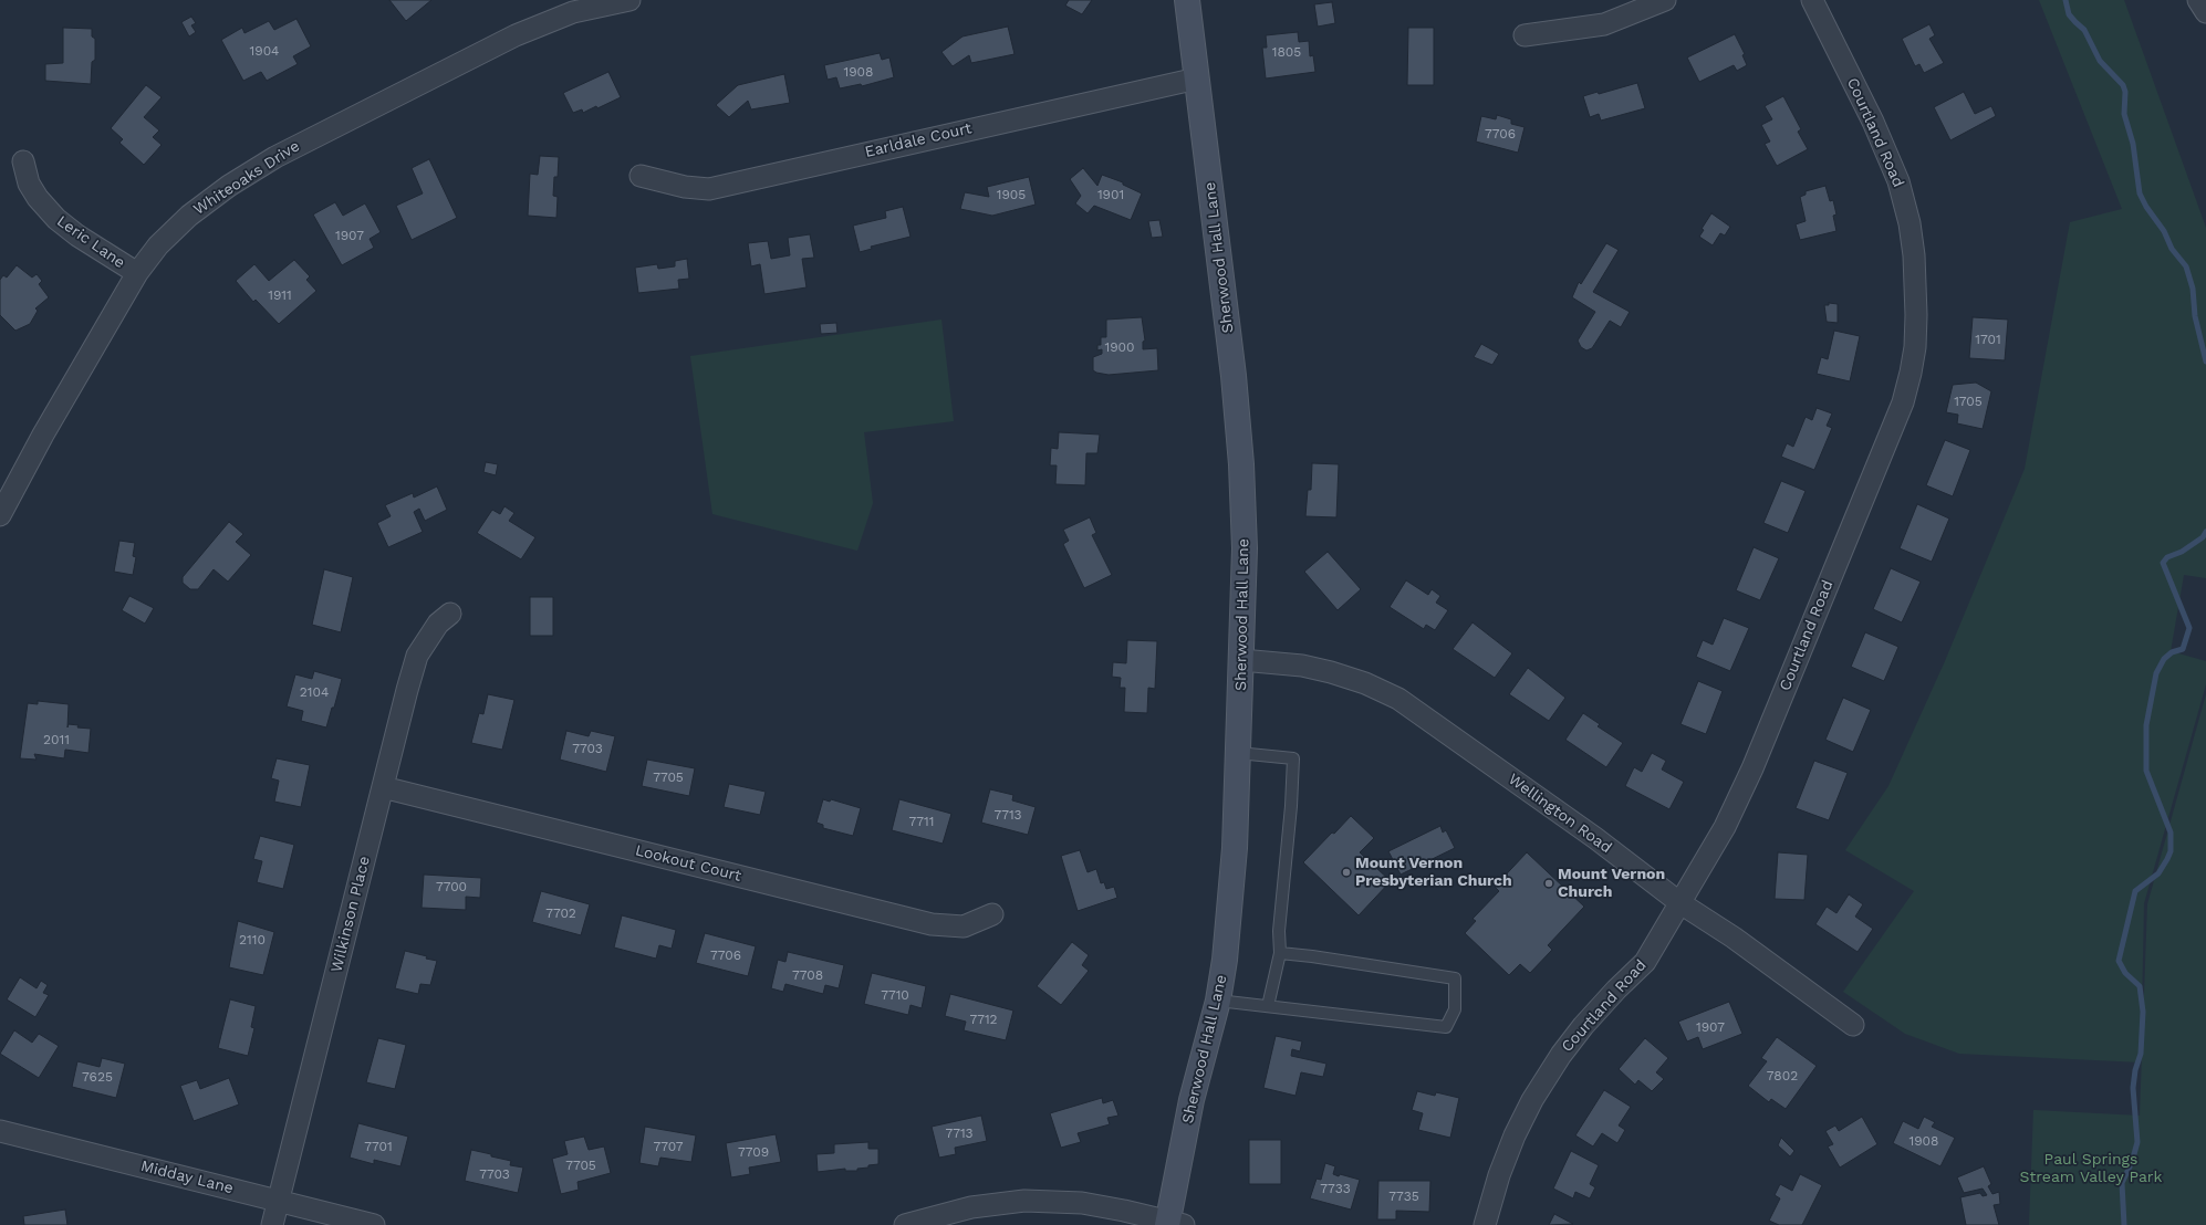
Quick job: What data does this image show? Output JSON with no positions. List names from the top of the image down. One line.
{"streets":{"main road":["Sherwood Hall Lane"],"street":["Courtland Road","Earldale Court","Whiteoaks Drive","Leric Lane","Wellington Road","Lookout Court","Wilkinson Place","Midday Lane"]},"crossings":[["Courtland Road","Wellington Road"],["Earldale Court","Sherwood Hall Lane"],["Whiteoaks Drive","Leric Lane"],["Sherwood Hall Lane","Wellington Road"],["Lookout Court","Wilkinson Place"],["Wilkinson Place","Midday Lane"]],"parks":["Paul Springs Stream Valley Park"],"places":["Mount Vernon Presbyterian Church","Mount Vernon Church"],"house_numbers":["1904","1805","1908","7706","1905","1901","1907","1911","1701","1900","1705","2104","2011","7703","7705","7713","7711","7700","7702","2110","7706","7708","7710","7712","1907","7802","7625","7713","1908","7701","7707","7709","7705","7703","7733","7735"]}
